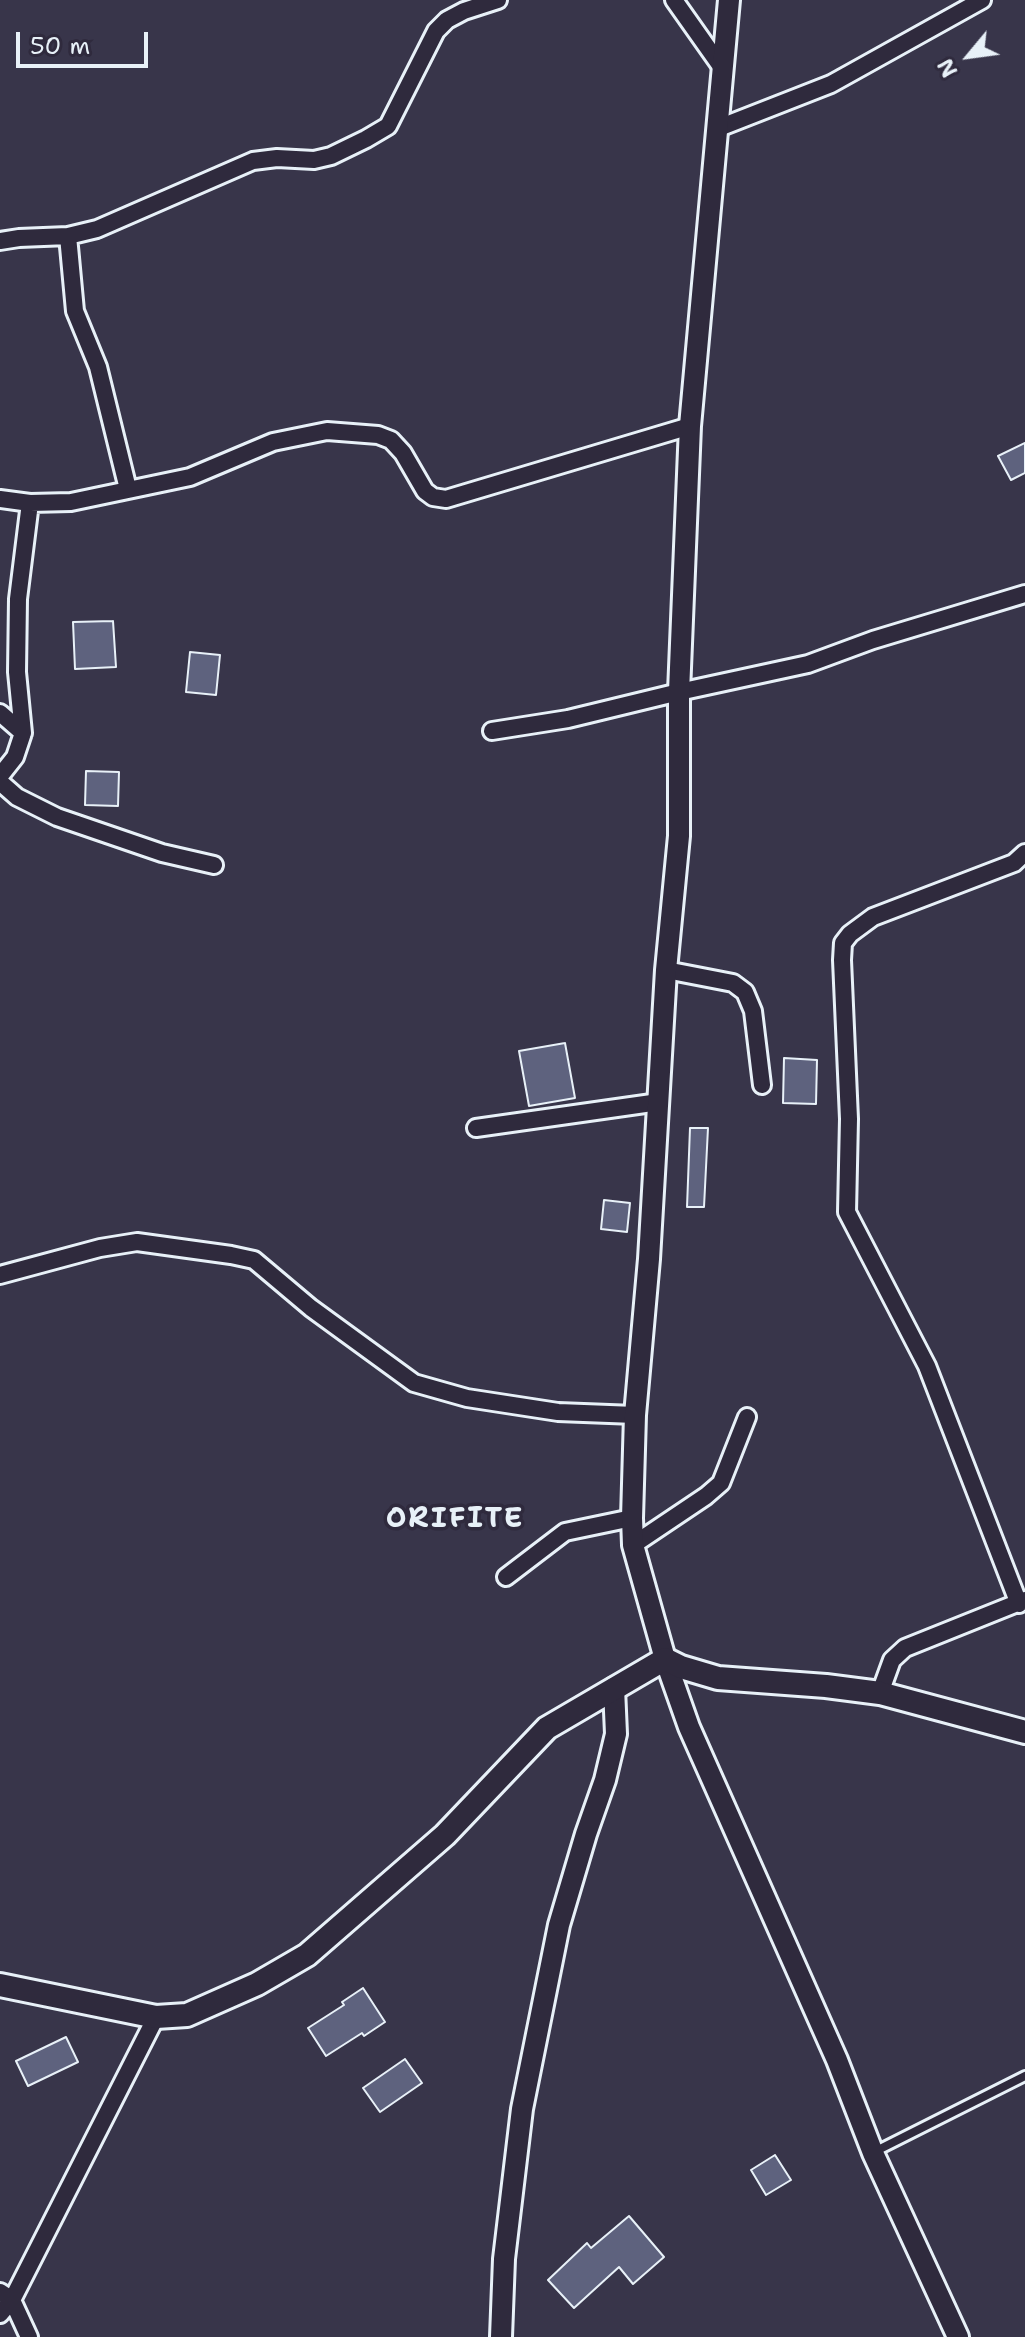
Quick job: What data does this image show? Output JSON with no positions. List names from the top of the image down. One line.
{"districts":["ORIFITE"],"scale_bar":"50 m","north":"bottom left"}
